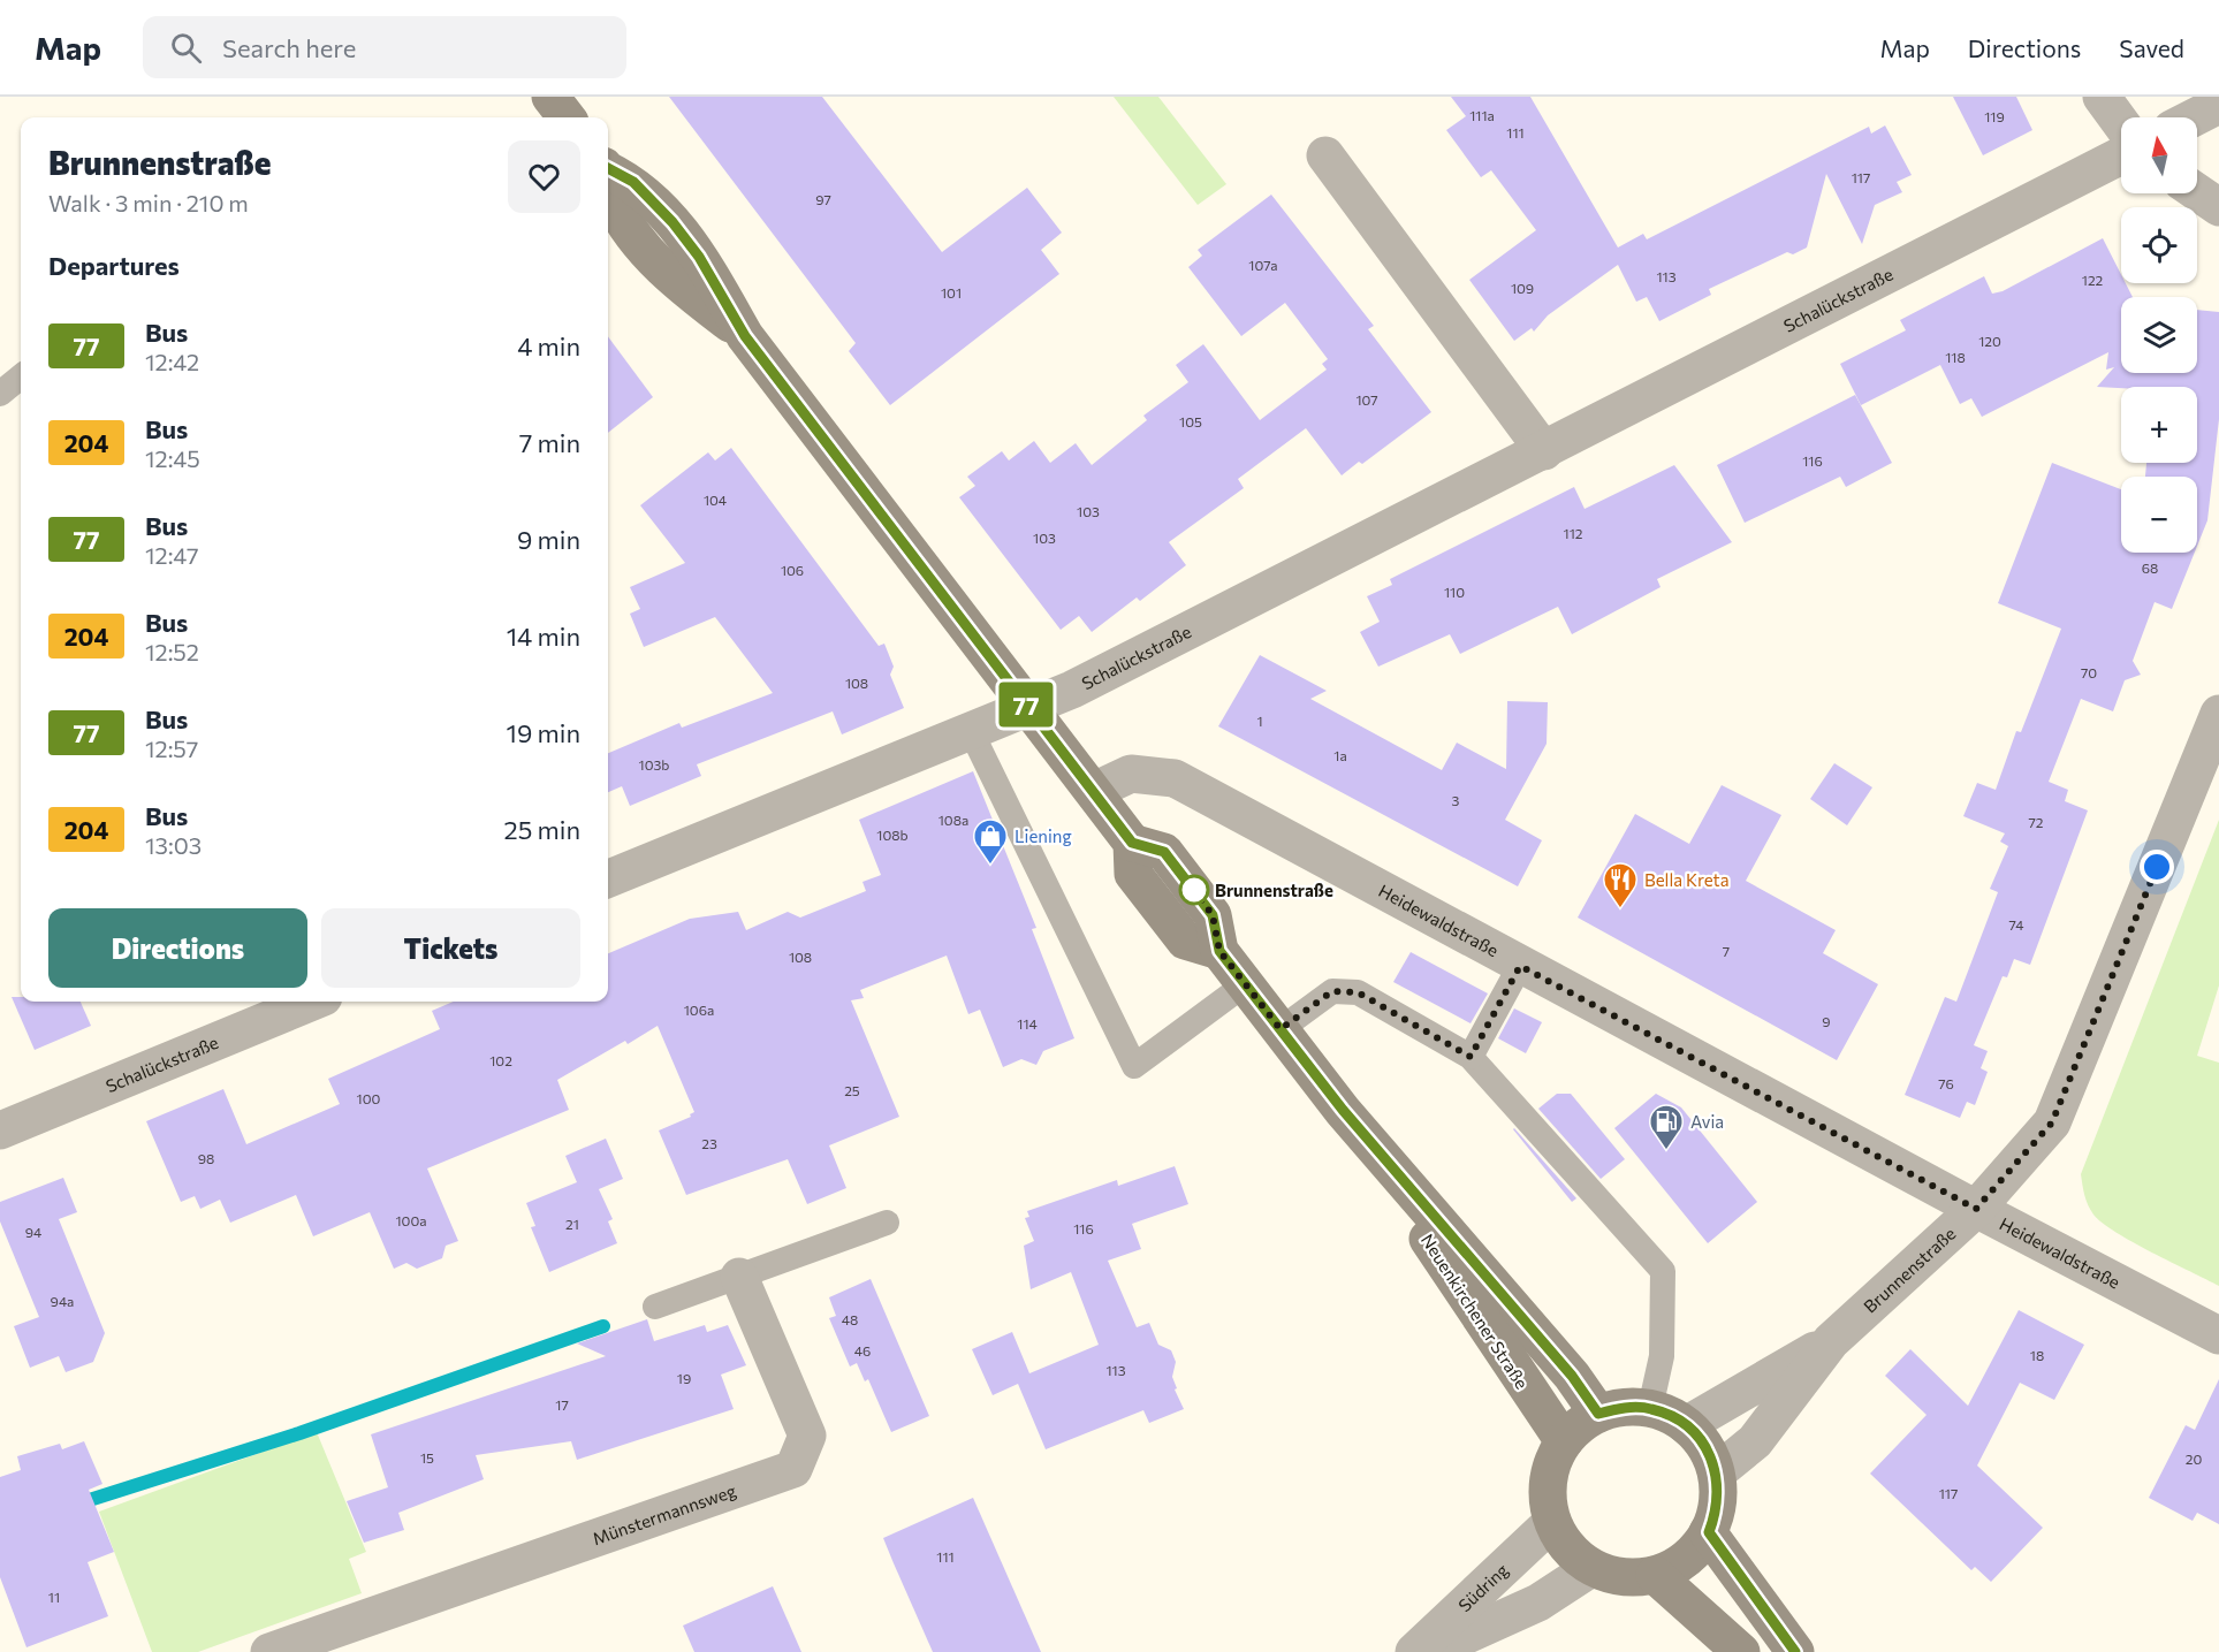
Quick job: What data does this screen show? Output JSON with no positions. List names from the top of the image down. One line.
{"streets":{"main road":["Neuenkirchener Straße"],"street":["Schalückstraße","Heidewaldstraße","Brunnenstraße","Münstermannsweg","Südring"]},"crossings":[["Schalückstraße","Neuenkirchener Straße"],["Heidewaldstraße","Brunnenstraße"],["Heidewaldstraße","Neuenkirchener Straße"],["Brunnenstraße","Neuenkirchener Straße"],["Brunnenstraße","Südring"],["Neuenkirchener Straße","Südring"]],"places":{"shop":["Liening"],"other":["Brunnenstraße"],"restaurant":["Bella Kreta"],"fuel station":["Avia"]},"lines":["bus line 77"],"house_numbers":["111a","119","111","117","97","107a","113","122","109","101","120","118","107","105","116","104","103","112","103","68","106","110","70","108","1","1a","103b","3","108a","72","108b","74","7","108","106a","9","114","102","76","25","100","23","98","100a","21","116","94","94a","48","46","18","113","19","17","15","20","117","111","11"],"north":"top","page":{"header":"Map","search":"Search here","nav":["Map","Directions","Saved"],"on_map":"77","map_buttons":["+","−"],"heading":[["Brunnenstraße","Walk · 3 min · 210 m"],"Departures"],"list":[{"mark":"77","name":"Bus","note":"12:42","value":"4 min"},{"mark":"204","name":"Bus","note":"12:45","value":"7 min"},{"mark":"77","name":"Bus","note":"12:47","value":"9 min"},{"mark":"204","name":"Bus","note":"12:52","value":"14 min"},{"mark":"77","name":"Bus","note":"12:57","value":"19 min"},{"mark":"204","name":"Bus","note":"13:03","value":"25 min"}],"buttons":["Directions","Tickets"]}}
